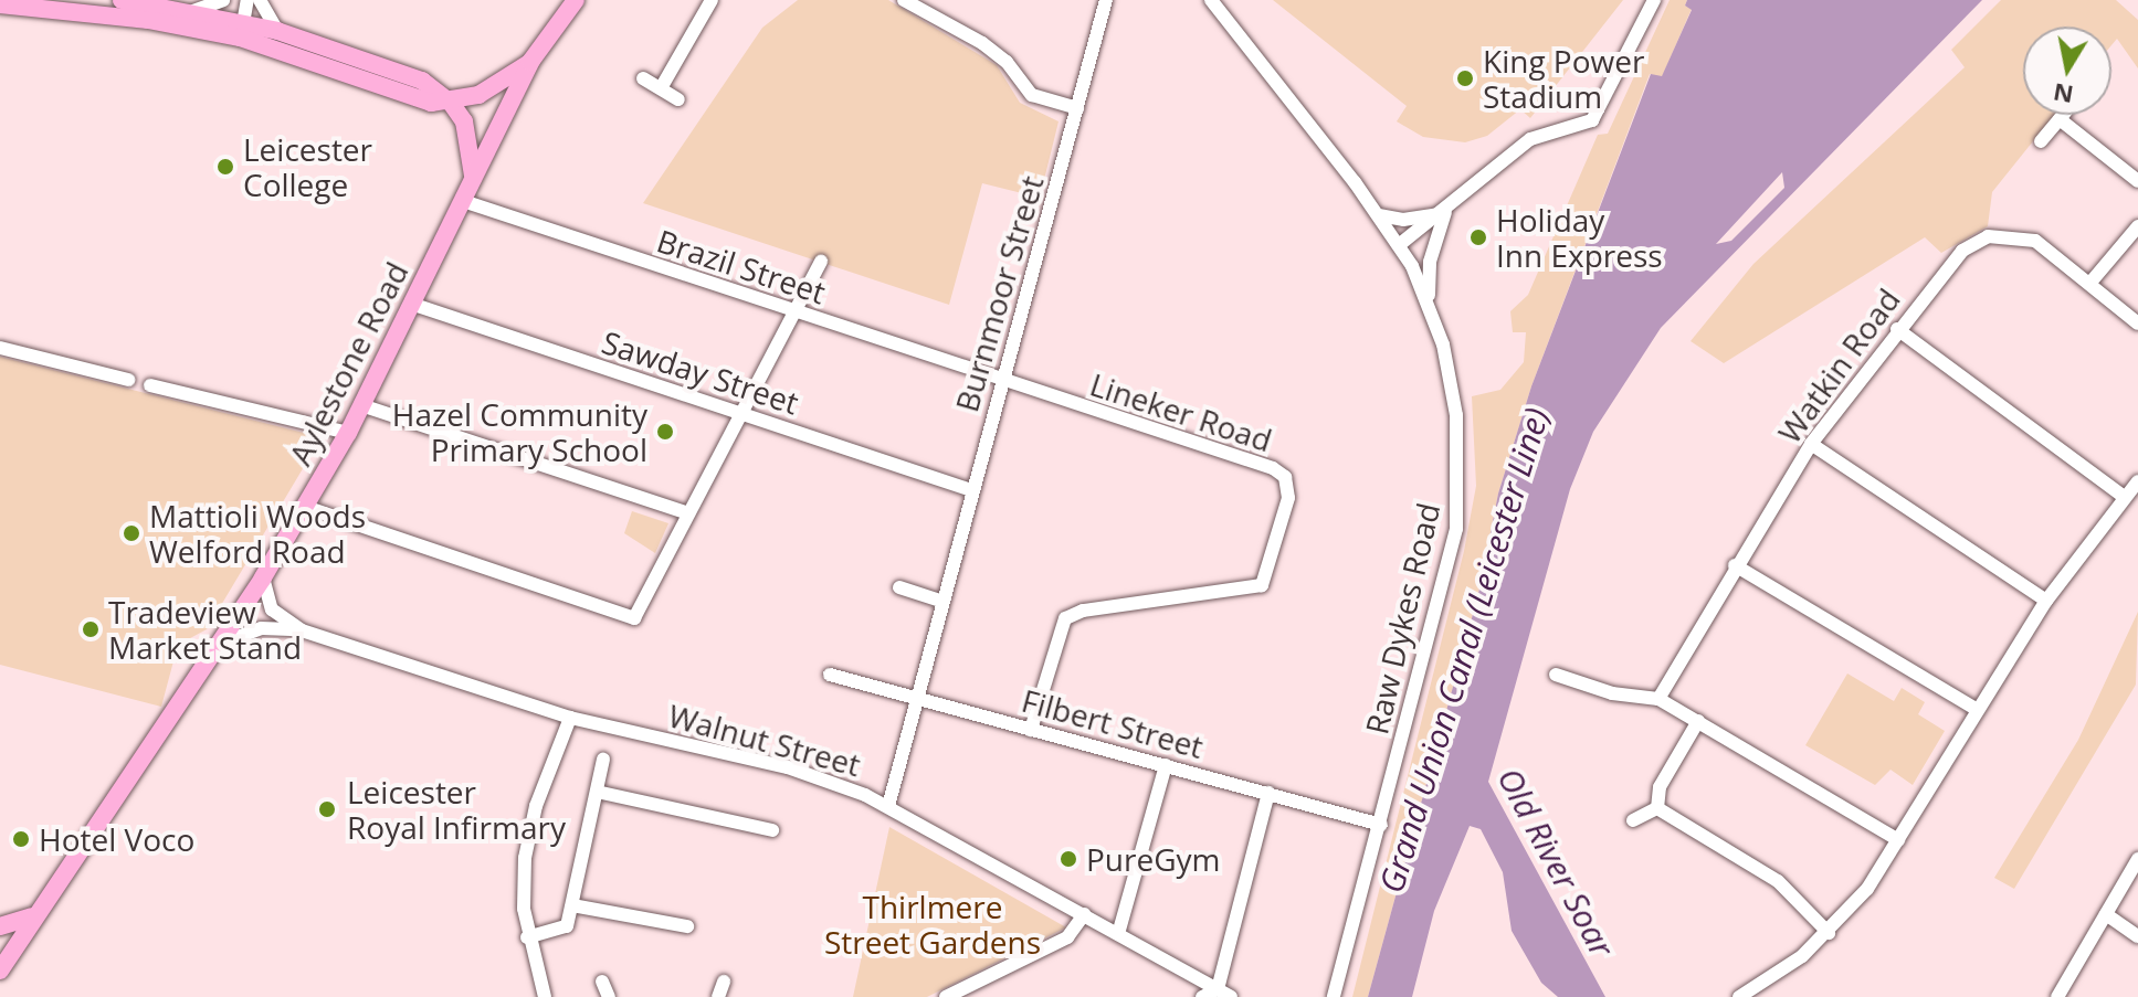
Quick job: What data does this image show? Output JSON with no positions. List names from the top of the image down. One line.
{"streets":{"main road":["Aylestone Road"],"street":["Brazil Street","Burnmoor Street","Watkin Road","Sawday Street","Lineker Road","Raw Dykes Road","Filbert Street","Walnut Street"]},"crossings":[["Brazil Street","Burnmoor Street"],["Brazil Street","Aylestone Road"],["Brazil Street","Lineker Road"],["Burnmoor Street","Sawday Street"],["Burnmoor Street","Lineker Road"],["Burnmoor Street","Filbert Street"],["Burnmoor Street","Walnut Street"],["Aylestone Road","Sawday Street"],["Aylestone Road","Walnut Street"],["Lineker Road","Filbert Street"],["Raw Dykes Road","Filbert Street"]],"water":["Grand Union Canal (Leicester Line)","Old River Soar"],"parks":["Thirlmere Street Gardens"],"places":["King Power Stadium","Leicester College","Holiday Inn Express","Hazel Community Primary School","Mattioli Woods Welford Road","Tradeview Market Stand","Leicester Royal Infirmary","Hotel Voco","PureGym"],"north":"bottom"}
